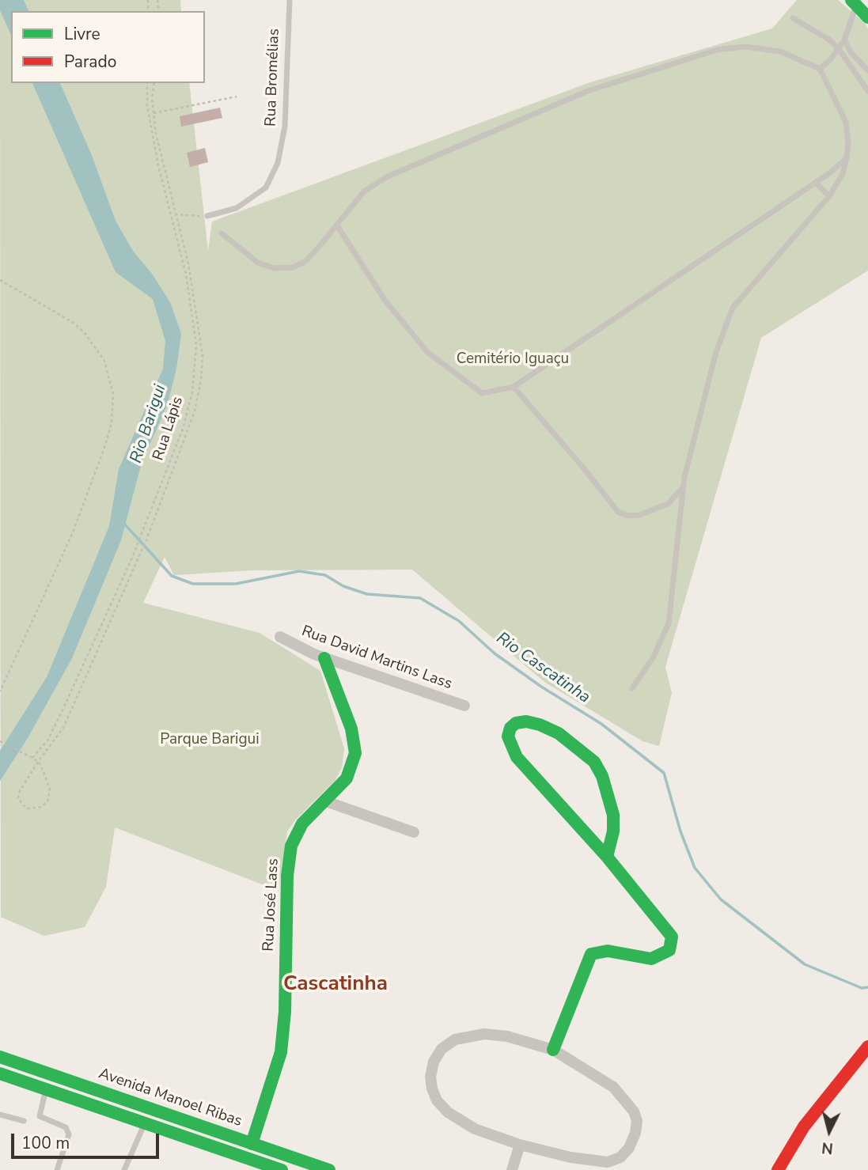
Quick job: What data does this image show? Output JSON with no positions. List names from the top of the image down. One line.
{"streets":{"street":["Rua David Martins Lass","Rua José Lass","Avenida Manoel Ribas"],"lane":["Rua Bromélias"],"path":["Rua Lápis"]},"crossings":[["Rua David Martins Lass","Rua José Lass"],["Rua José Lass","Avenida Manoel Ribas"]],"districts":["Cascatinha"],"water":["Rio Barigui","Rio Cascatinha"],"parks":["Cemitério Iguaçu","Parque Barigui"],"legend":["Livre","Parado"],"scale_bar":"100 m","north":"bottom"}
